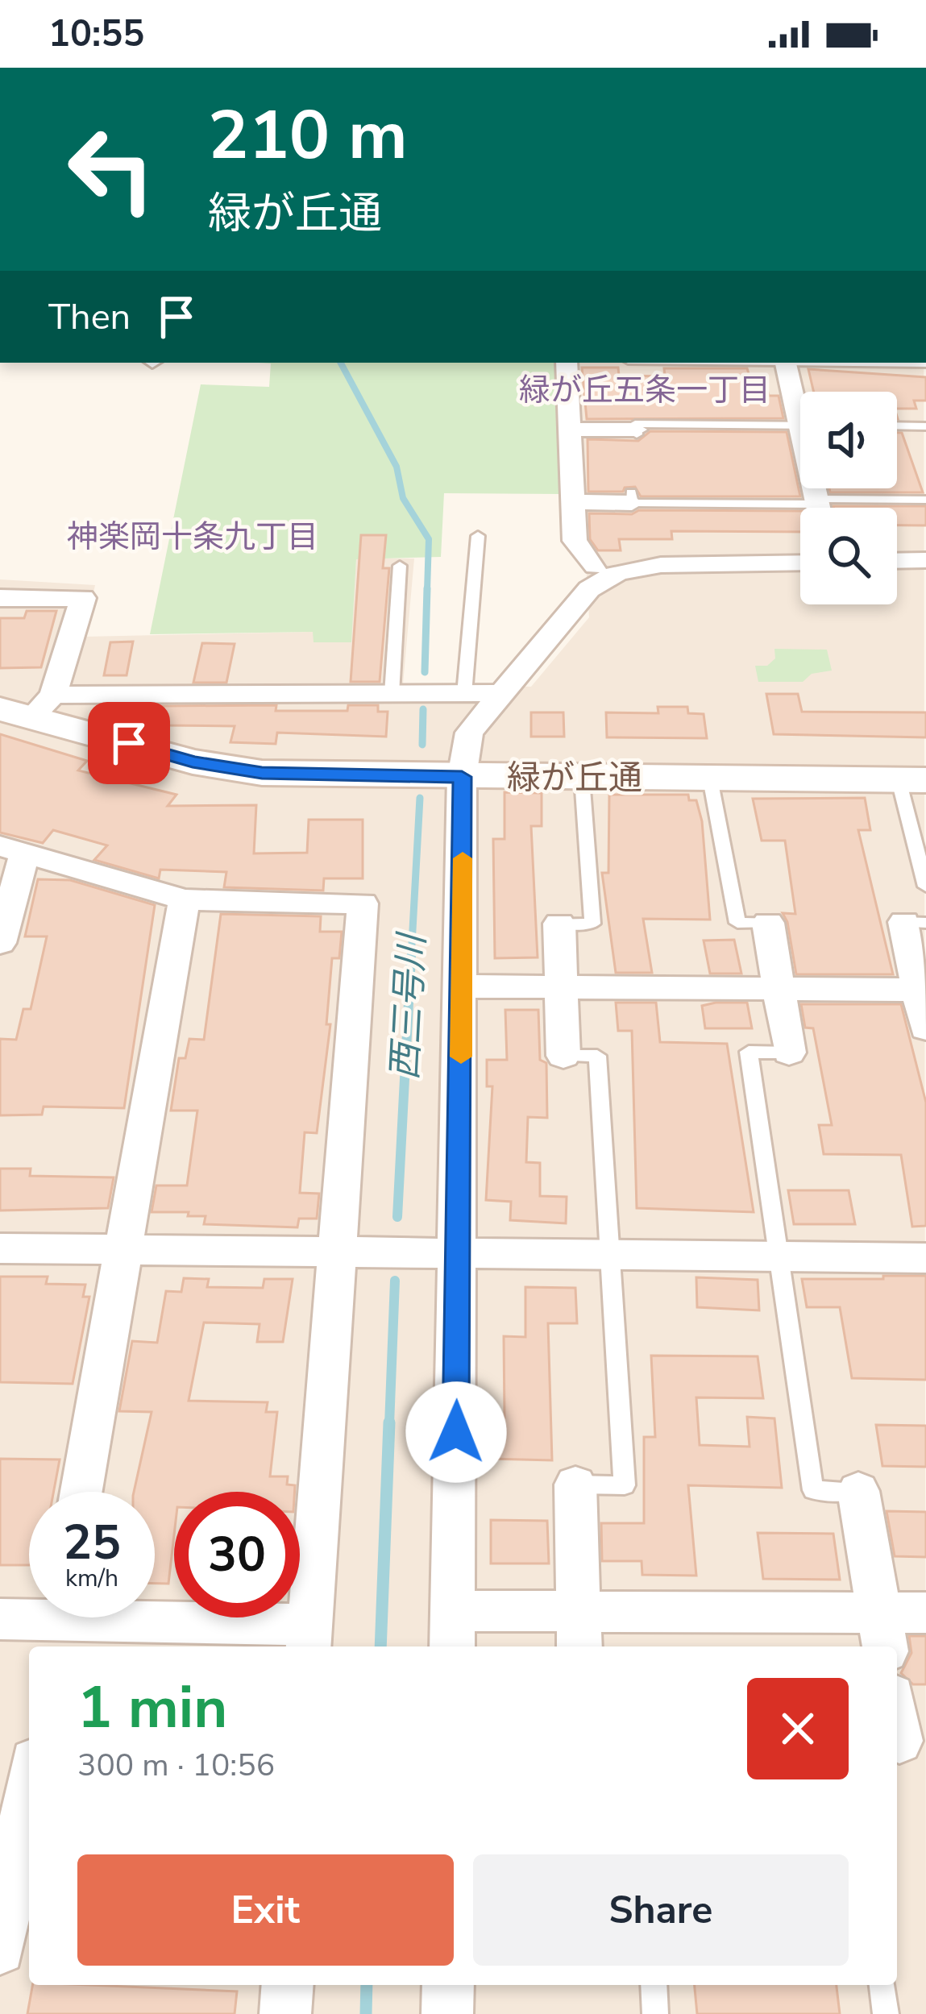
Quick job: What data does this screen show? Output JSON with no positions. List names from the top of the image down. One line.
{"streets":{"street":["緑が丘通"]},"districts":["緑が丘五条一丁目","神楽岡十条九丁目"],"water":["西三号川"],"page":{"status":"10:55","turn":["210 m","緑が丘通"],"then":"Then","speed":"25 km/h","limit":"30","heading":["1 min","300 m · 10:56"],"buttons":["Exit","Share"]}}
